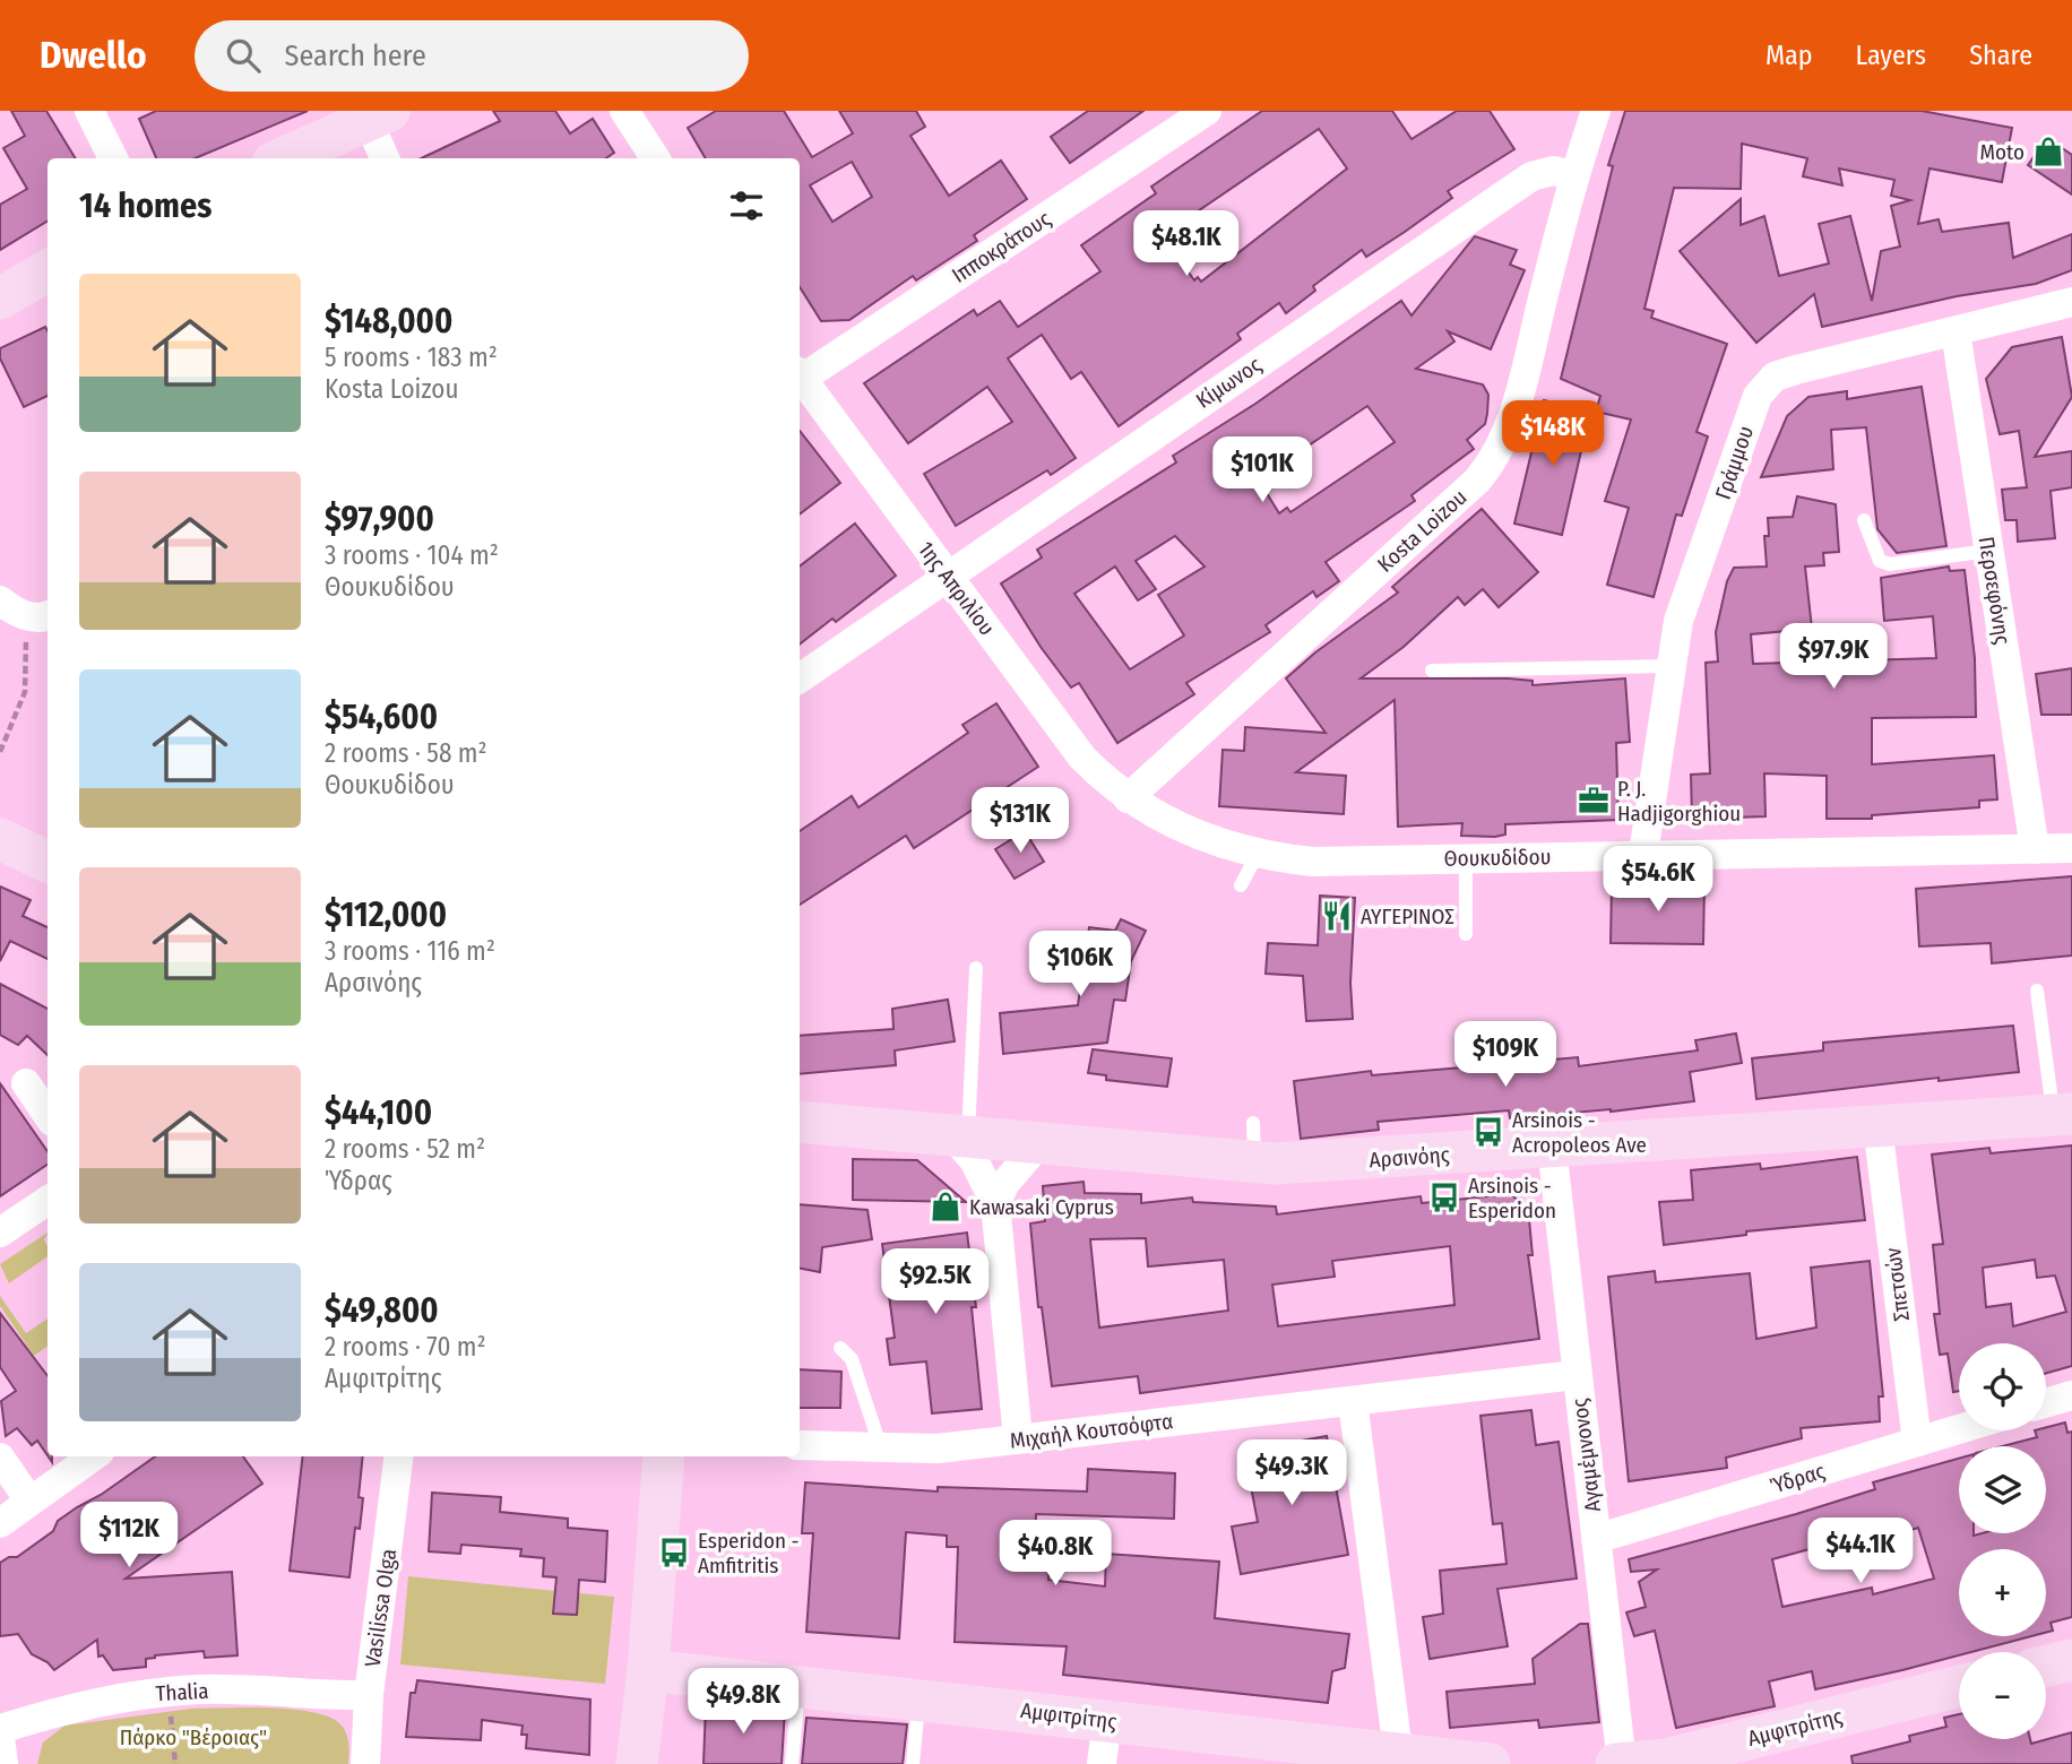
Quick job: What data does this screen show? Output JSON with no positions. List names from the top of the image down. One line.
{"streets":{"street":["Ιπποκράτους","Κίμωνος","Γράμμου","Kosta Loizou","1ης Απριλίου","Περσεφόνης","Θουκυδίδου","Αρσινόης","Σπετσών","Μιχαήλ Κουτσόφτα","Αγαμέμνονος","Ύδρας","Vasilissa Olga","Thalia","Αμφιτρίτης"]},"crossings":[["Κίμωνος","Kosta Loizou"],["Κίμωνος","1ης Απριλίου"],["Γράμμου","Περσεφόνης"],["Γράμμου","Θουκυδίδου"],["Kosta Loizou","1ης Απριλίου"],["Kosta Loizou","Θουκυδίδου"],["1ης Απριλίου","Θουκυδίδου"],["Περσεφόνης","Θουκυδίδου"],["Αρσινόης","Σπετσών"],["Αρσινόης","Αγαμέμνονος"],["Σπετσών","Ύδρας"],["Μιχαήλ Κουτσόφτα","Αγαμέμνονος"],["Αγαμέμνονος","Ύδρας"],["Αγαμέμνονος","Αμφιτρίτης"],["Vasilissa Olga","Thalia"]],"parks":["Πάρκο \"Βέροιας\""],"places":{"shop":["Moto","Kawasaki Cyprus"],"office":["P. J. Hadjigorghiou"],"restaurant":["ΑΥΓΕΡΙΝΟΣ"],"bus stop":["Arsinois - Acropoleos Ave","Arsinois - Esperidon","Esperidon - Amfitritis"]},"page":{"header":"Dwello","search":"Search here","nav":["Map","Layers","Share"],"heading":"14 homes","price":["$48.1K","$148K","$101K","$97.9K","$131K","$54.6K","$106K","$109K","$92.5K","$49.3K","$112K","$44.1K","$40.8K","$49.8K"],"list":[{"name":"$148,000","note":"5 rooms · 183 m² · Kosta Loizou"},{"name":"$97,900","note":"3 rooms · 104 m² · Θουκυδίδου"},{"name":"$54,600","note":"2 rooms · 58 m² · Θουκυδίδου"},{"name":"$112,000","note":"3 rooms · 116 m² · Αρσινόης"},{"name":"$44,100","note":"2 rooms · 52 m² · Ύδρας"},{"name":"$49,800","note":"2 rooms · 70 m² · Αμφιτρίτης"}],"map_buttons":["+","−"]}}
